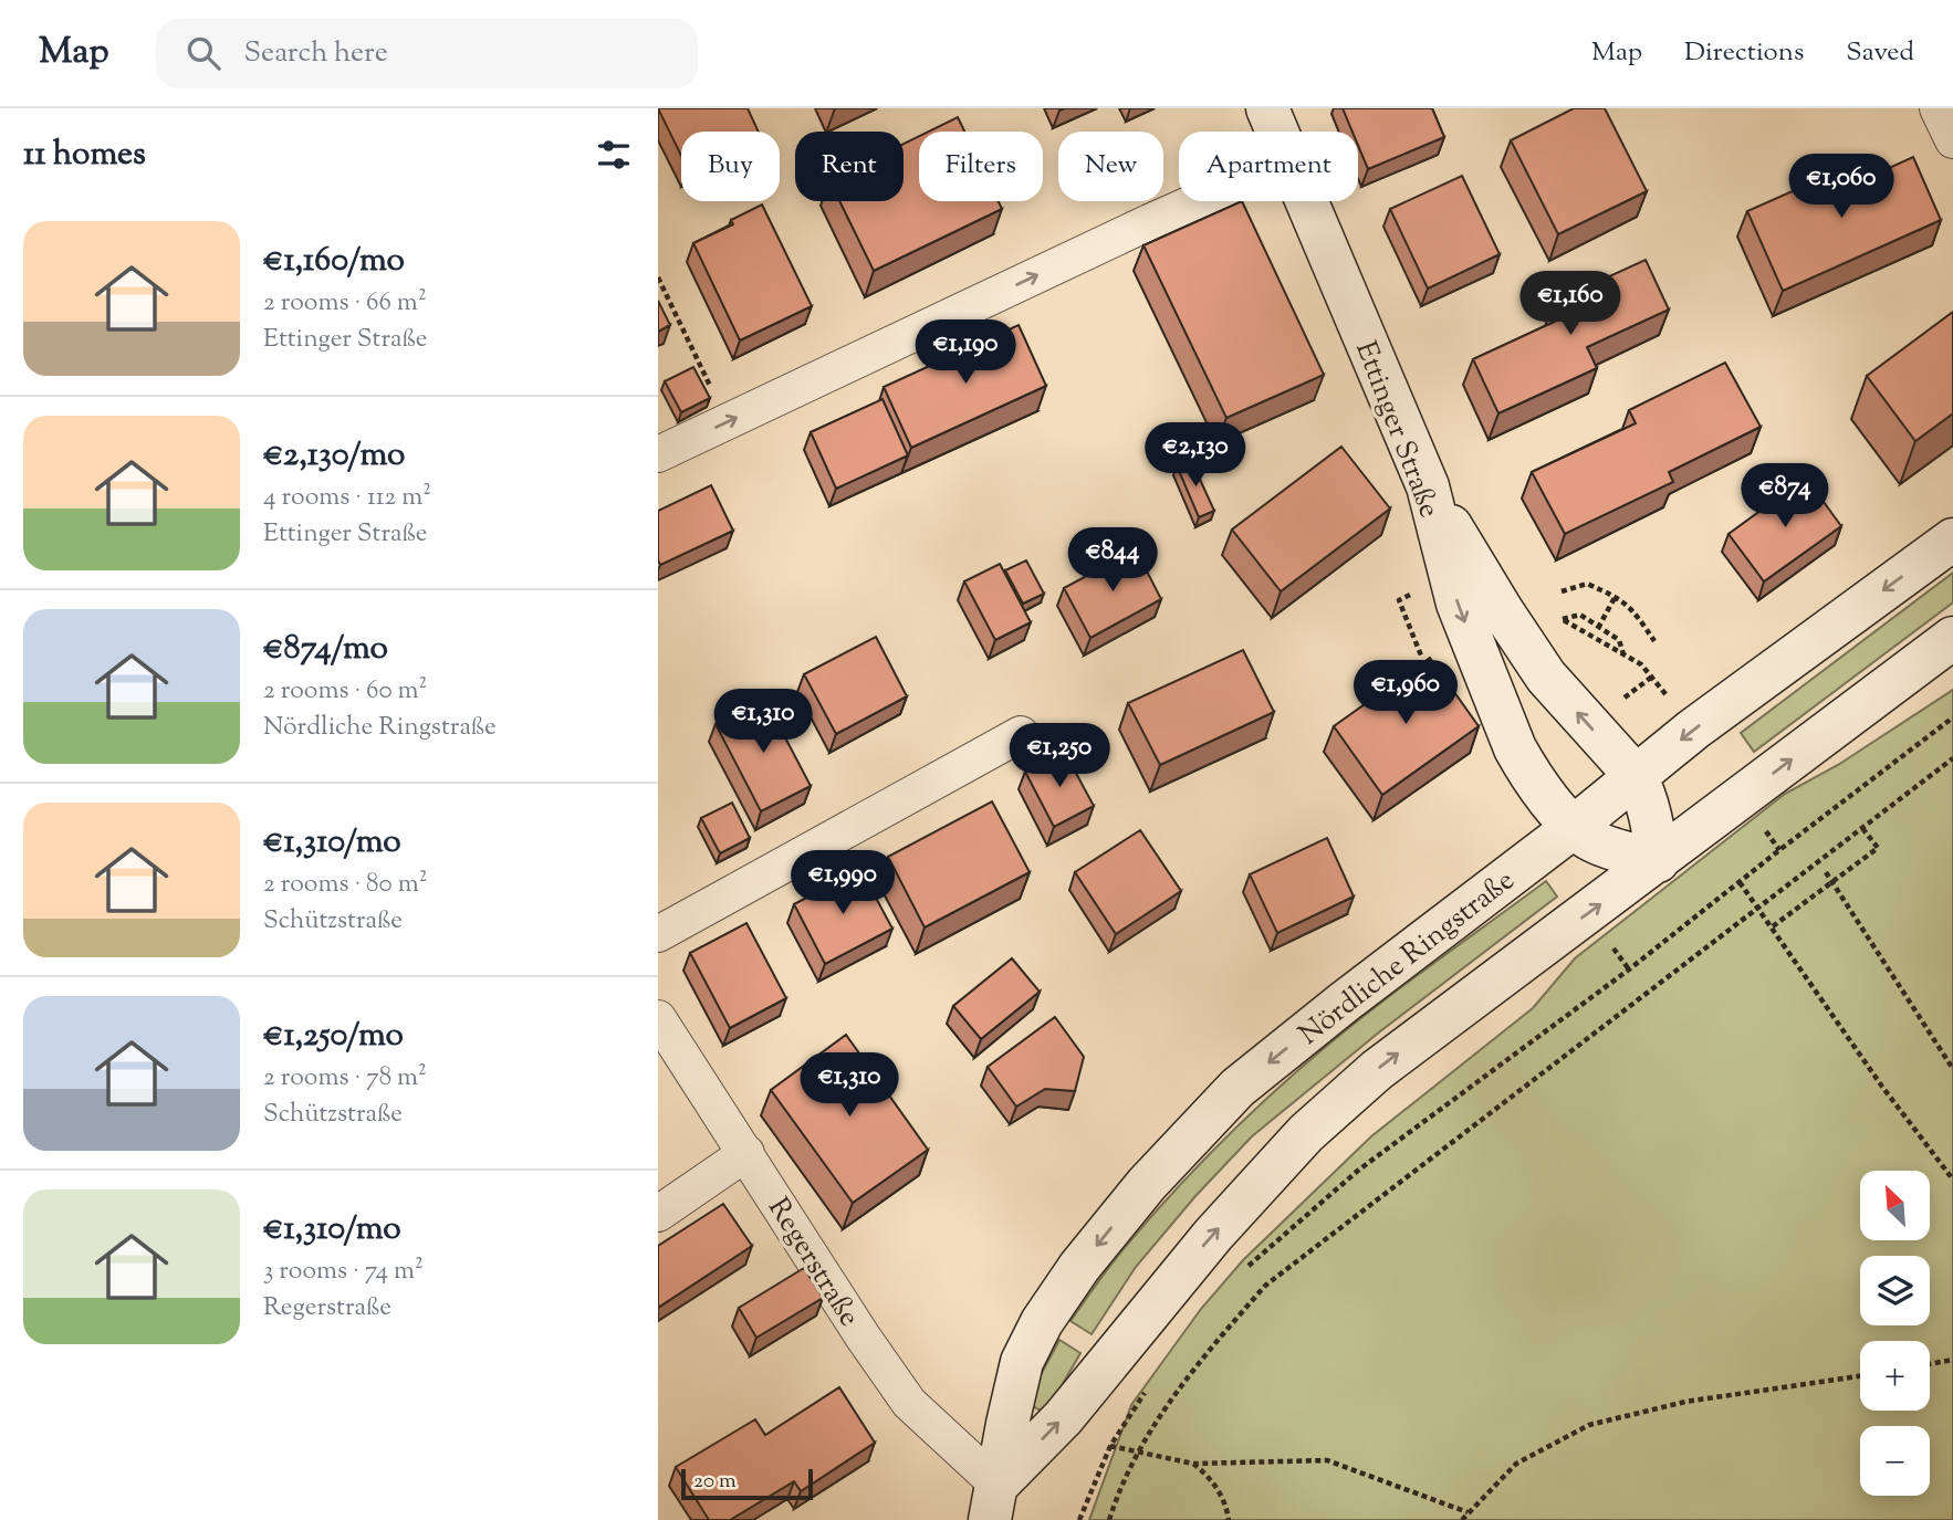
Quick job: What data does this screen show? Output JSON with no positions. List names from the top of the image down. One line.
{"streets":{"main road":["Ettinger Straße","Nördliche Ringstraße"],"street":["Regerstraße"]},"crossings":[["Ettinger Straße","Nördliche Ringstraße"],["Nördliche Ringstraße","Regerstraße"]],"scale_bar":"20 m","north":"top left","page":{"header":"Map","search":"Search here","nav":["Map","Directions","Saved"],"heading":"11 homes","chip":["Buy","Rent","Filters","New","Apartment"],"price":["€1,060","€1,160","€1,190","€2,130","€874","€844","€1,960","€1,310","€1,250","€1,990","€1,310"],"list":[{"name":"€1,160/mo","note":"2 rooms · 66 m² · Ettinger Straße"},{"name":"€2,130/mo","note":"4 rooms · 112 m² · Ettinger Straße"},{"name":"€874/mo","note":"2 rooms · 60 m² · Nördliche Ringstraße"},{"name":"€1,310/mo","note":"2 rooms · 80 m² · Schützstraße"},{"name":"€1,250/mo","note":"2 rooms · 78 m² · Schützstraße"},{"name":"€1,310/mo","note":"3 rooms · 74 m² · Regerstraße"}],"map_buttons":["+","−"],"scale":"20 m"}}
